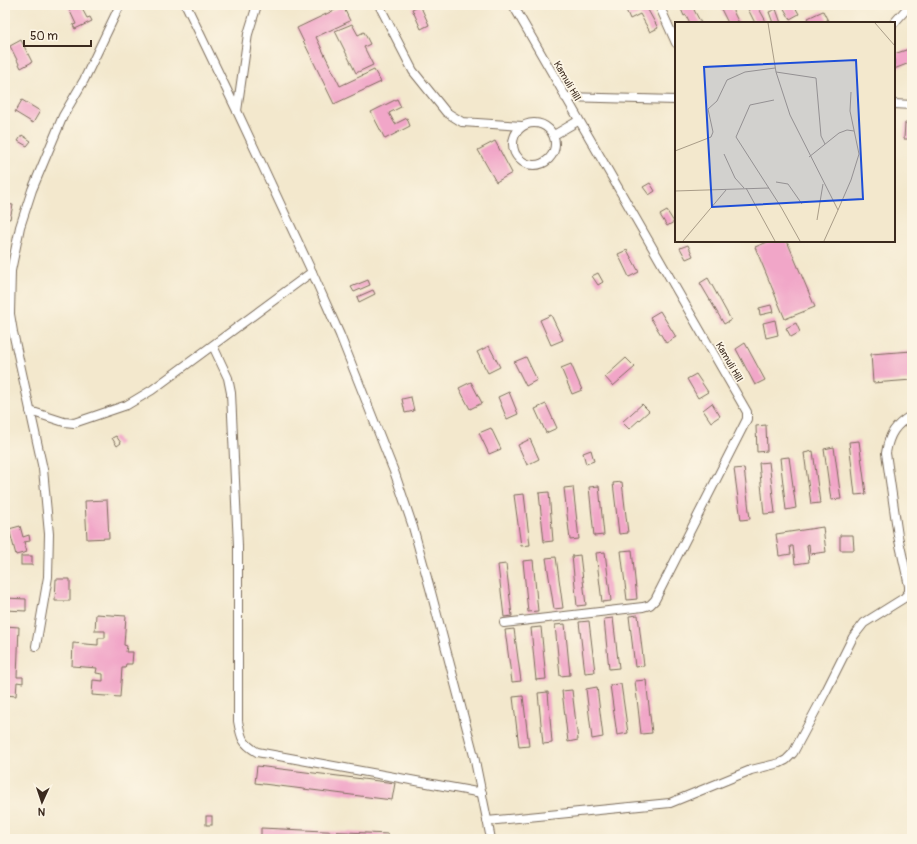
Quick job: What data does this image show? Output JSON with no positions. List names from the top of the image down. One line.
{"streets":{"street":["Kamuli Hill"]},"scale_bar":"50 m","north":"bottom"}
